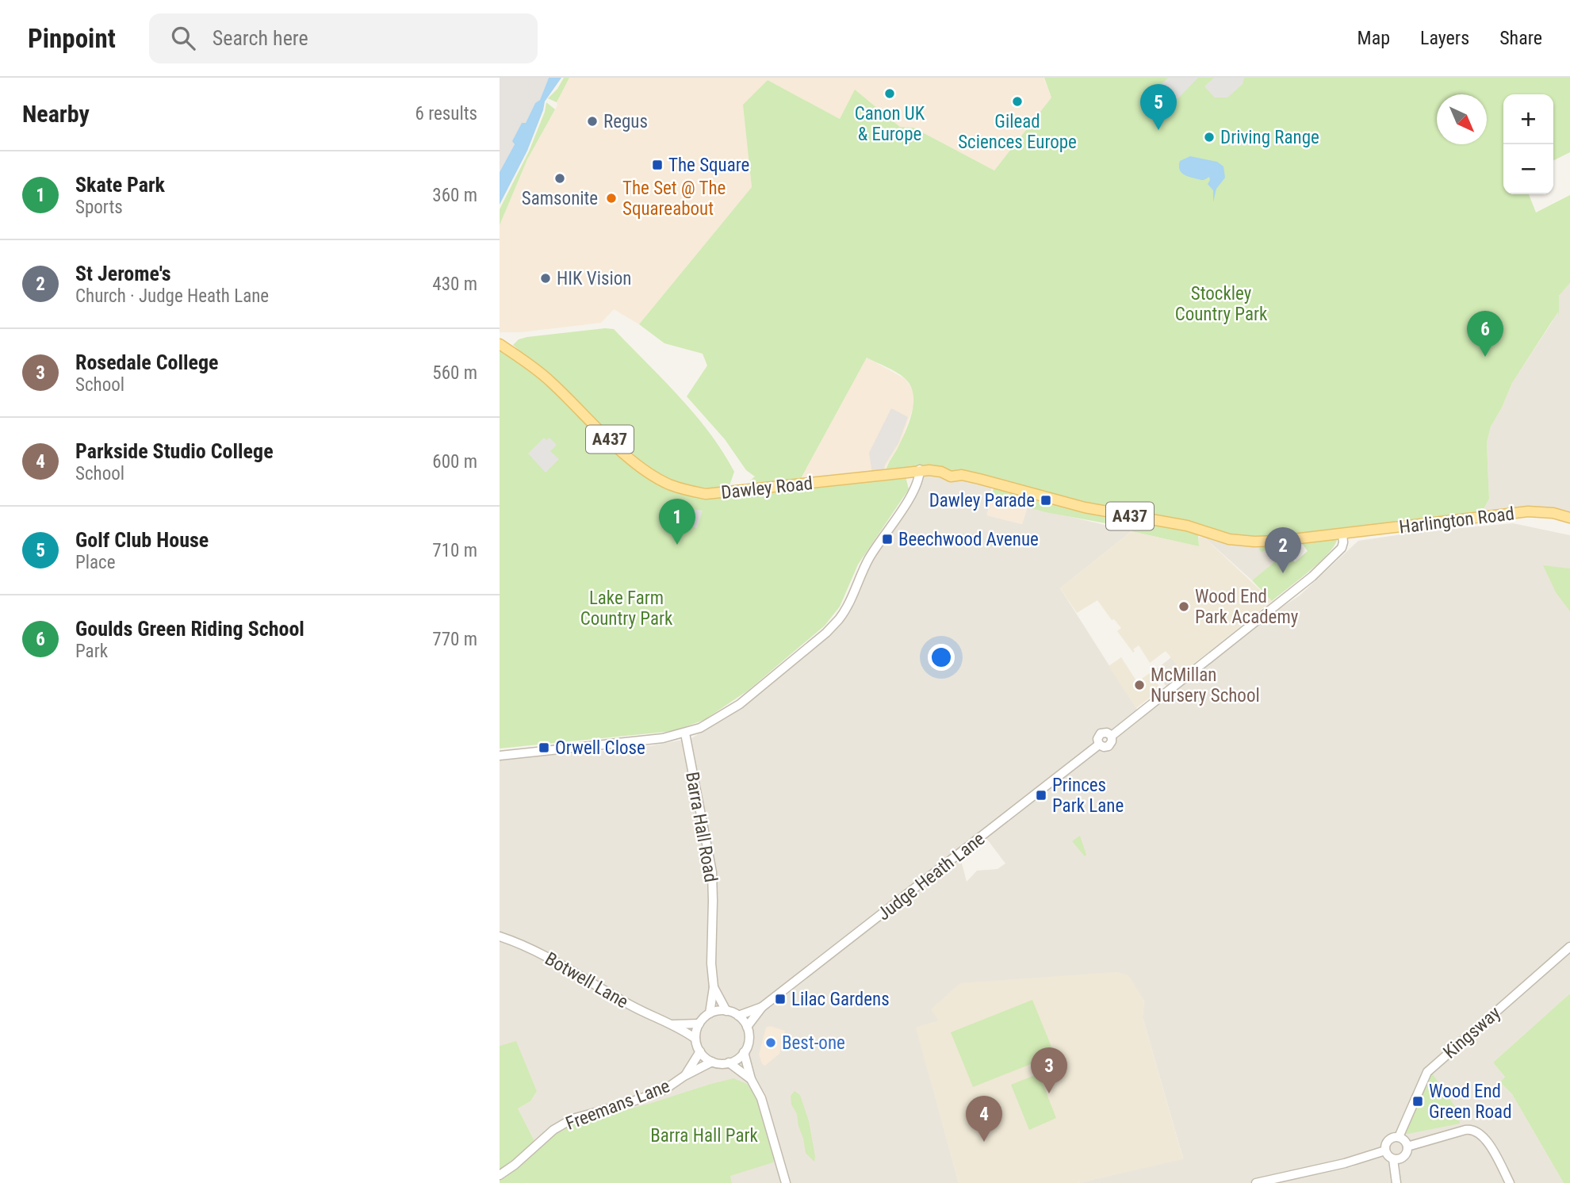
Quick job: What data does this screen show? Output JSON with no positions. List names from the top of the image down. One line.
{"streets":{"main road":["A437","Dawley Road","Harlington Road"],"street":["Barra Hall Road","Judge Heath Lane","Botwell Lane","Kingsway","Freemans Lane"]},"crossings":[["A437","Dawley Road"],["A437","Harlington Road"],["A437","Judge Heath Lane"],["Harlington Road","Judge Heath Lane"],["Barra Hall Road","Judge Heath Lane"],["Barra Hall Road","Botwell Lane"],["Barra Hall Road","Freemans Lane"],["Judge Heath Lane","Botwell Lane"],["Judge Heath Lane","Freemans Lane"],["Botwell Lane","Freemans Lane"]],"parks":["Stockley Country Park","Lake Farm Country Park","Barra Hall Park"],"places":{"other":["Canon UK & Europe","Gilead Sciences Europe","Regus","Driving Range","Samsonite","The Set @ The Squareabout","HIK Vision","Wood End Park Academy","McMillan Nursery School","Best-one"],"transit":["The Square","Dawley Parade","Beechwood Avenue","Orwell Close","Princes Park Lane","Lilac Gardens","Wood End Green Road"]},"north":"bottom right","page":{"header":"Pinpoint","search":"Search here","nav":["Map","Layers","Share"],"heading":["Nearby","6 results"],"pins":["5","6","1","2","3","4"],"map_buttons":["+","−"],"list":[{"mark":"1","name":"Skate Park","note":"Sports","value":"360 m"},{"mark":"2","name":"St Jerome's","note":"Church · Judge Heath Lane","value":"430 m"},{"mark":"3","name":"Rosedale College","note":"School","value":"560 m"},{"mark":"4","name":"Parkside Studio College","note":"School","value":"600 m"},{"mark":"5","name":"Golf Club House","note":"Place","value":"710 m"},{"mark":"6","name":"Goulds Green Riding School","note":"Park","value":"770 m"}]}}
